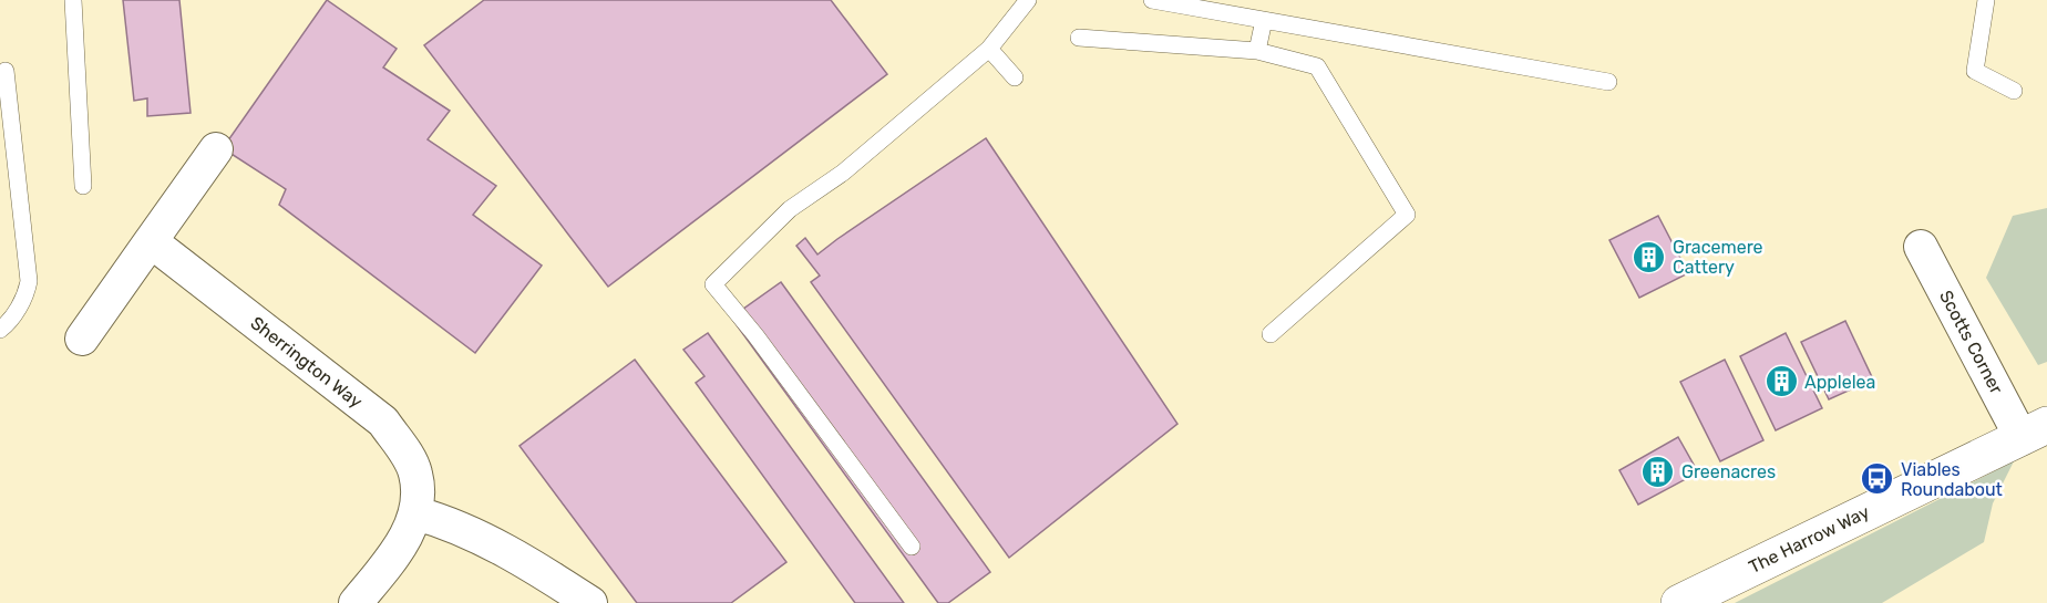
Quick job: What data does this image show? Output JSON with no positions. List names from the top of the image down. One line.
{"streets":{"street":["Scotts Corner","Sherrington Way","The Harrow Way"]},"crossings":[["Scotts Corner","The Harrow Way"]],"places":{"building":["Gracemere Cattery","Applelea","Greenacres"],"bus stop":["Viables Roundabout"]}}
